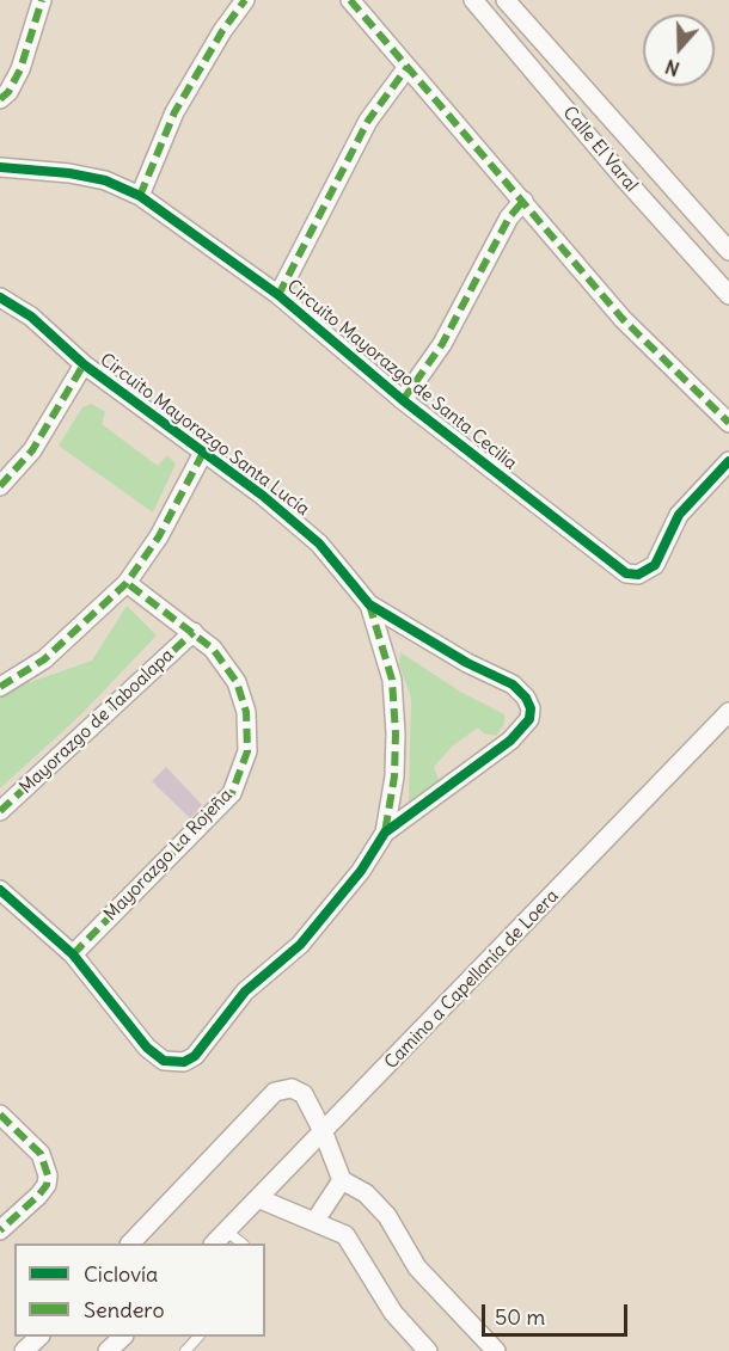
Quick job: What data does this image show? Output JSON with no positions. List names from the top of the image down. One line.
{"streets":{"street":["Calle El Varal","Circuito Mayorazgo de Santa Cecilia","Circuito Mayorazgo Santa Lucía","Mayorazgo de Taboalapa","Mayorazgo La Rojeña","Camino a Capellanía de Loera"]},"crossings":[["Circuito Mayorazgo Santa Lucía","Mayorazgo La Rojeña"],["Mayorazgo de Taboalapa","Mayorazgo La Rojeña"]],"legend":["Ciclovía","Sendero"],"scale_bar":"50 m","north":"bottom"}
